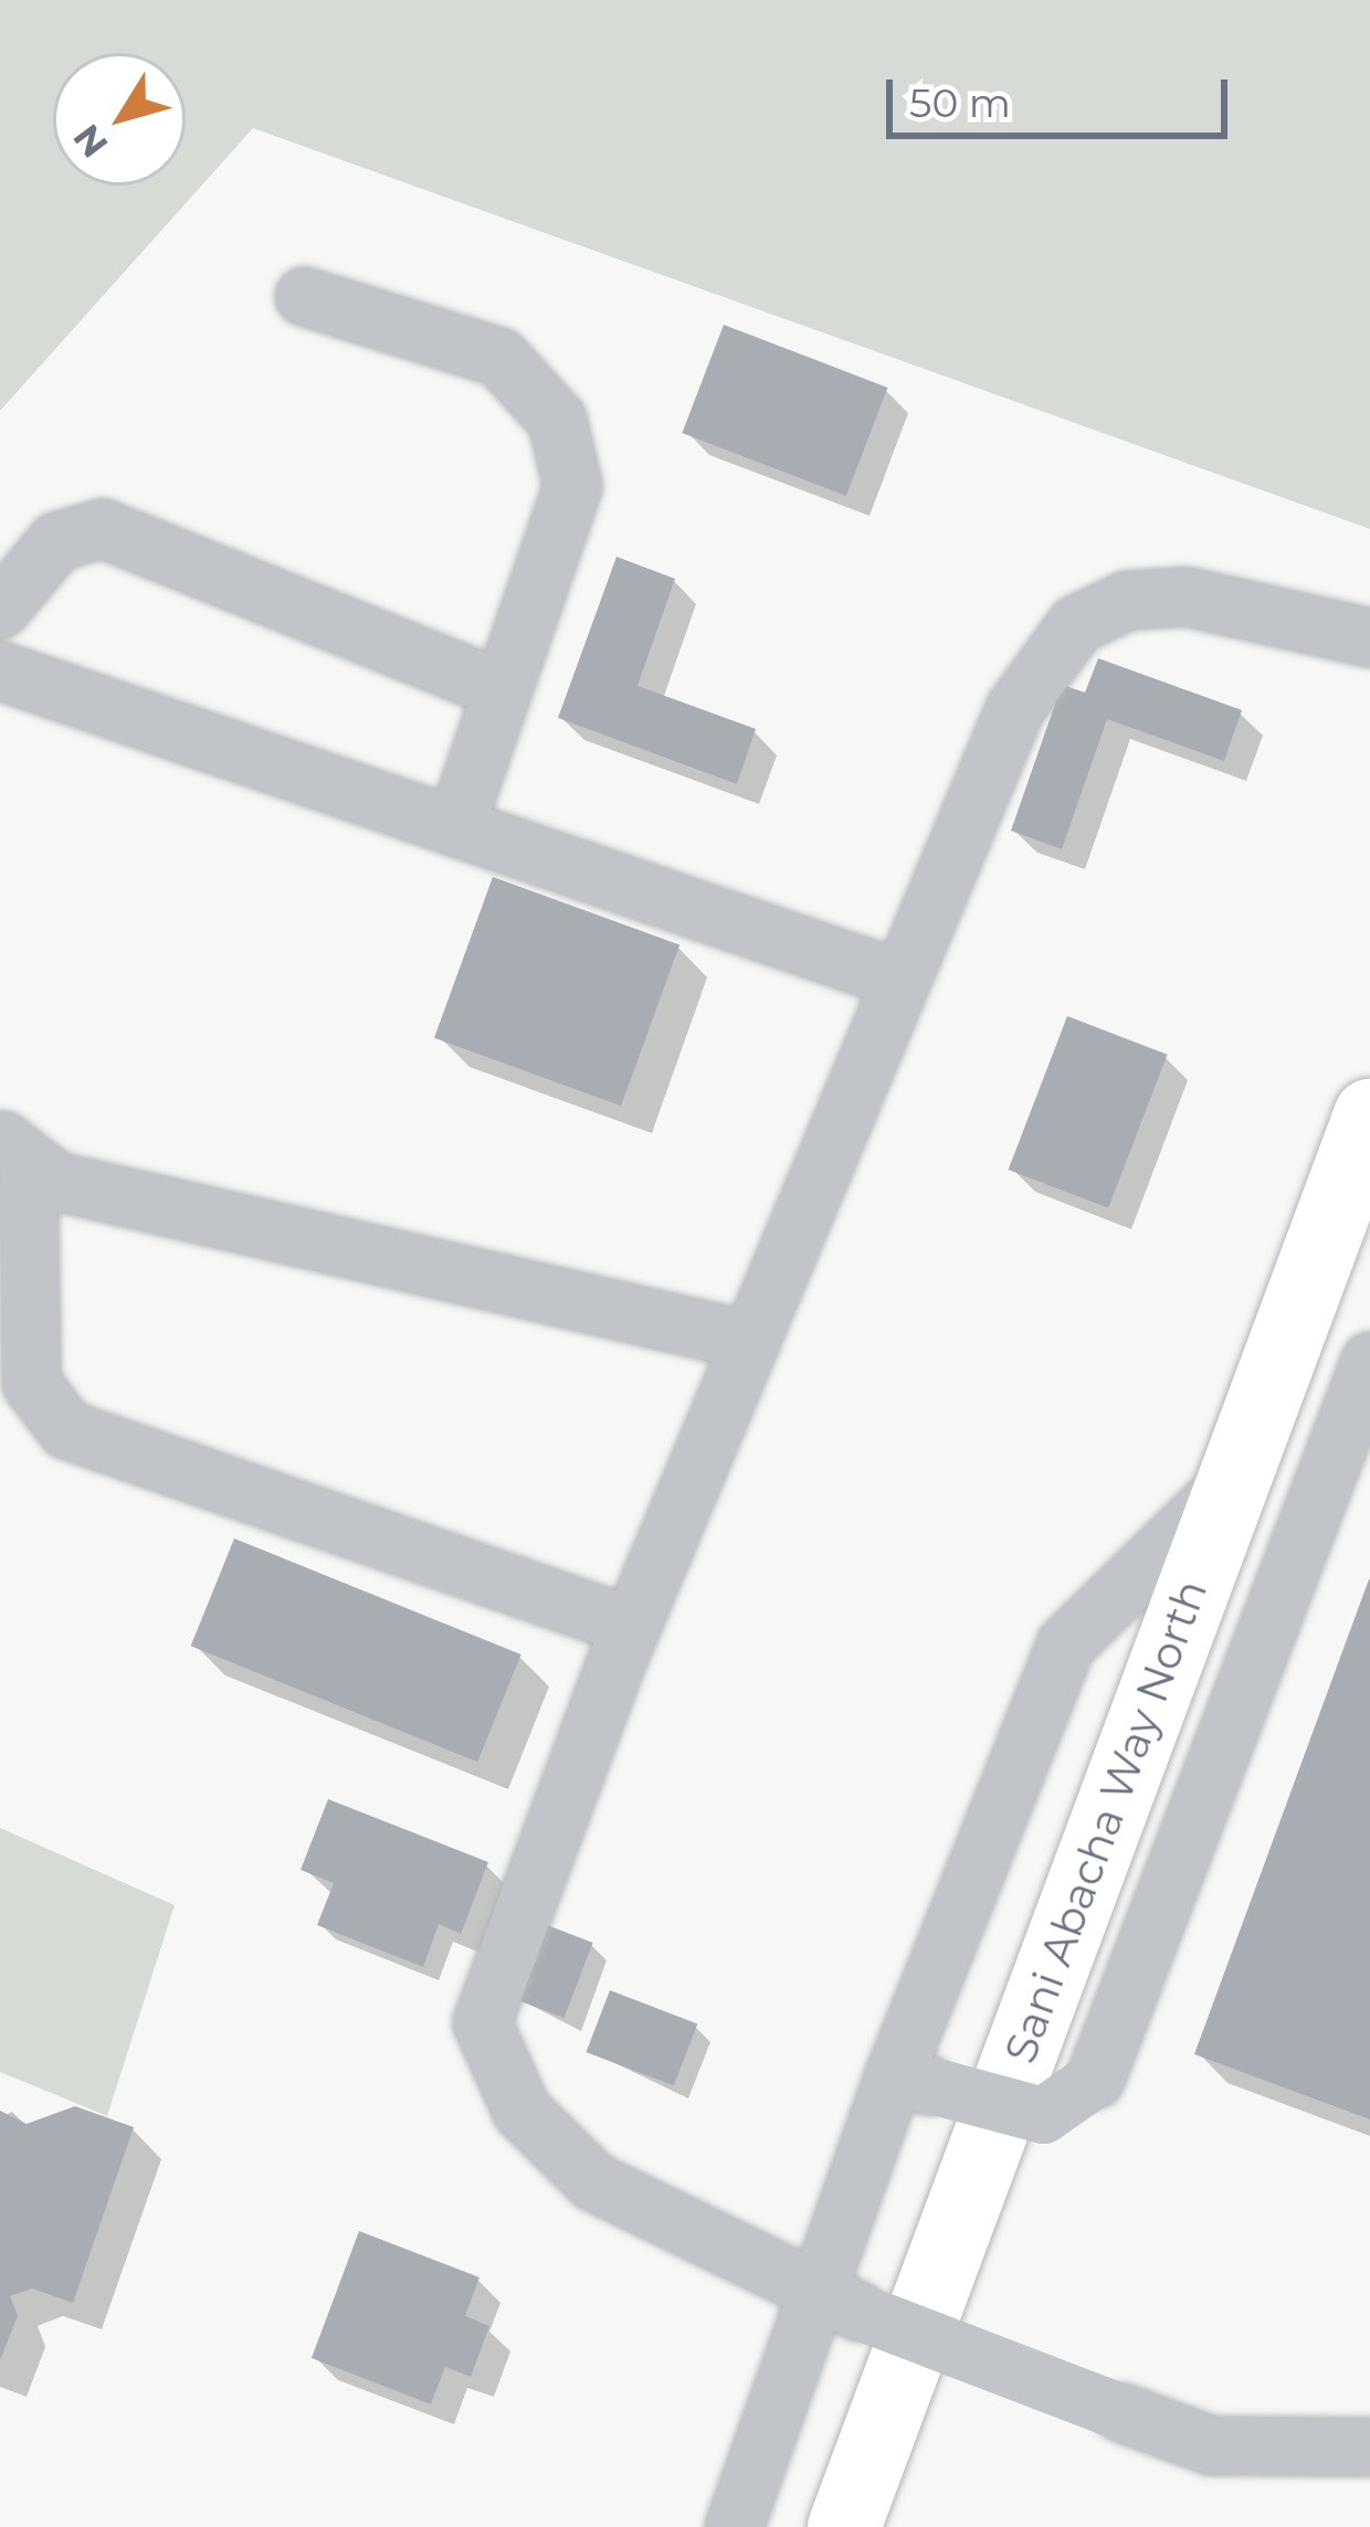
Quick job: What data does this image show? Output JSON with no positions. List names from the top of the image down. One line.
{"streets":{"highway":["Sani Abacha Way North"]},"scale_bar":"50 m","north":"bottom left"}
